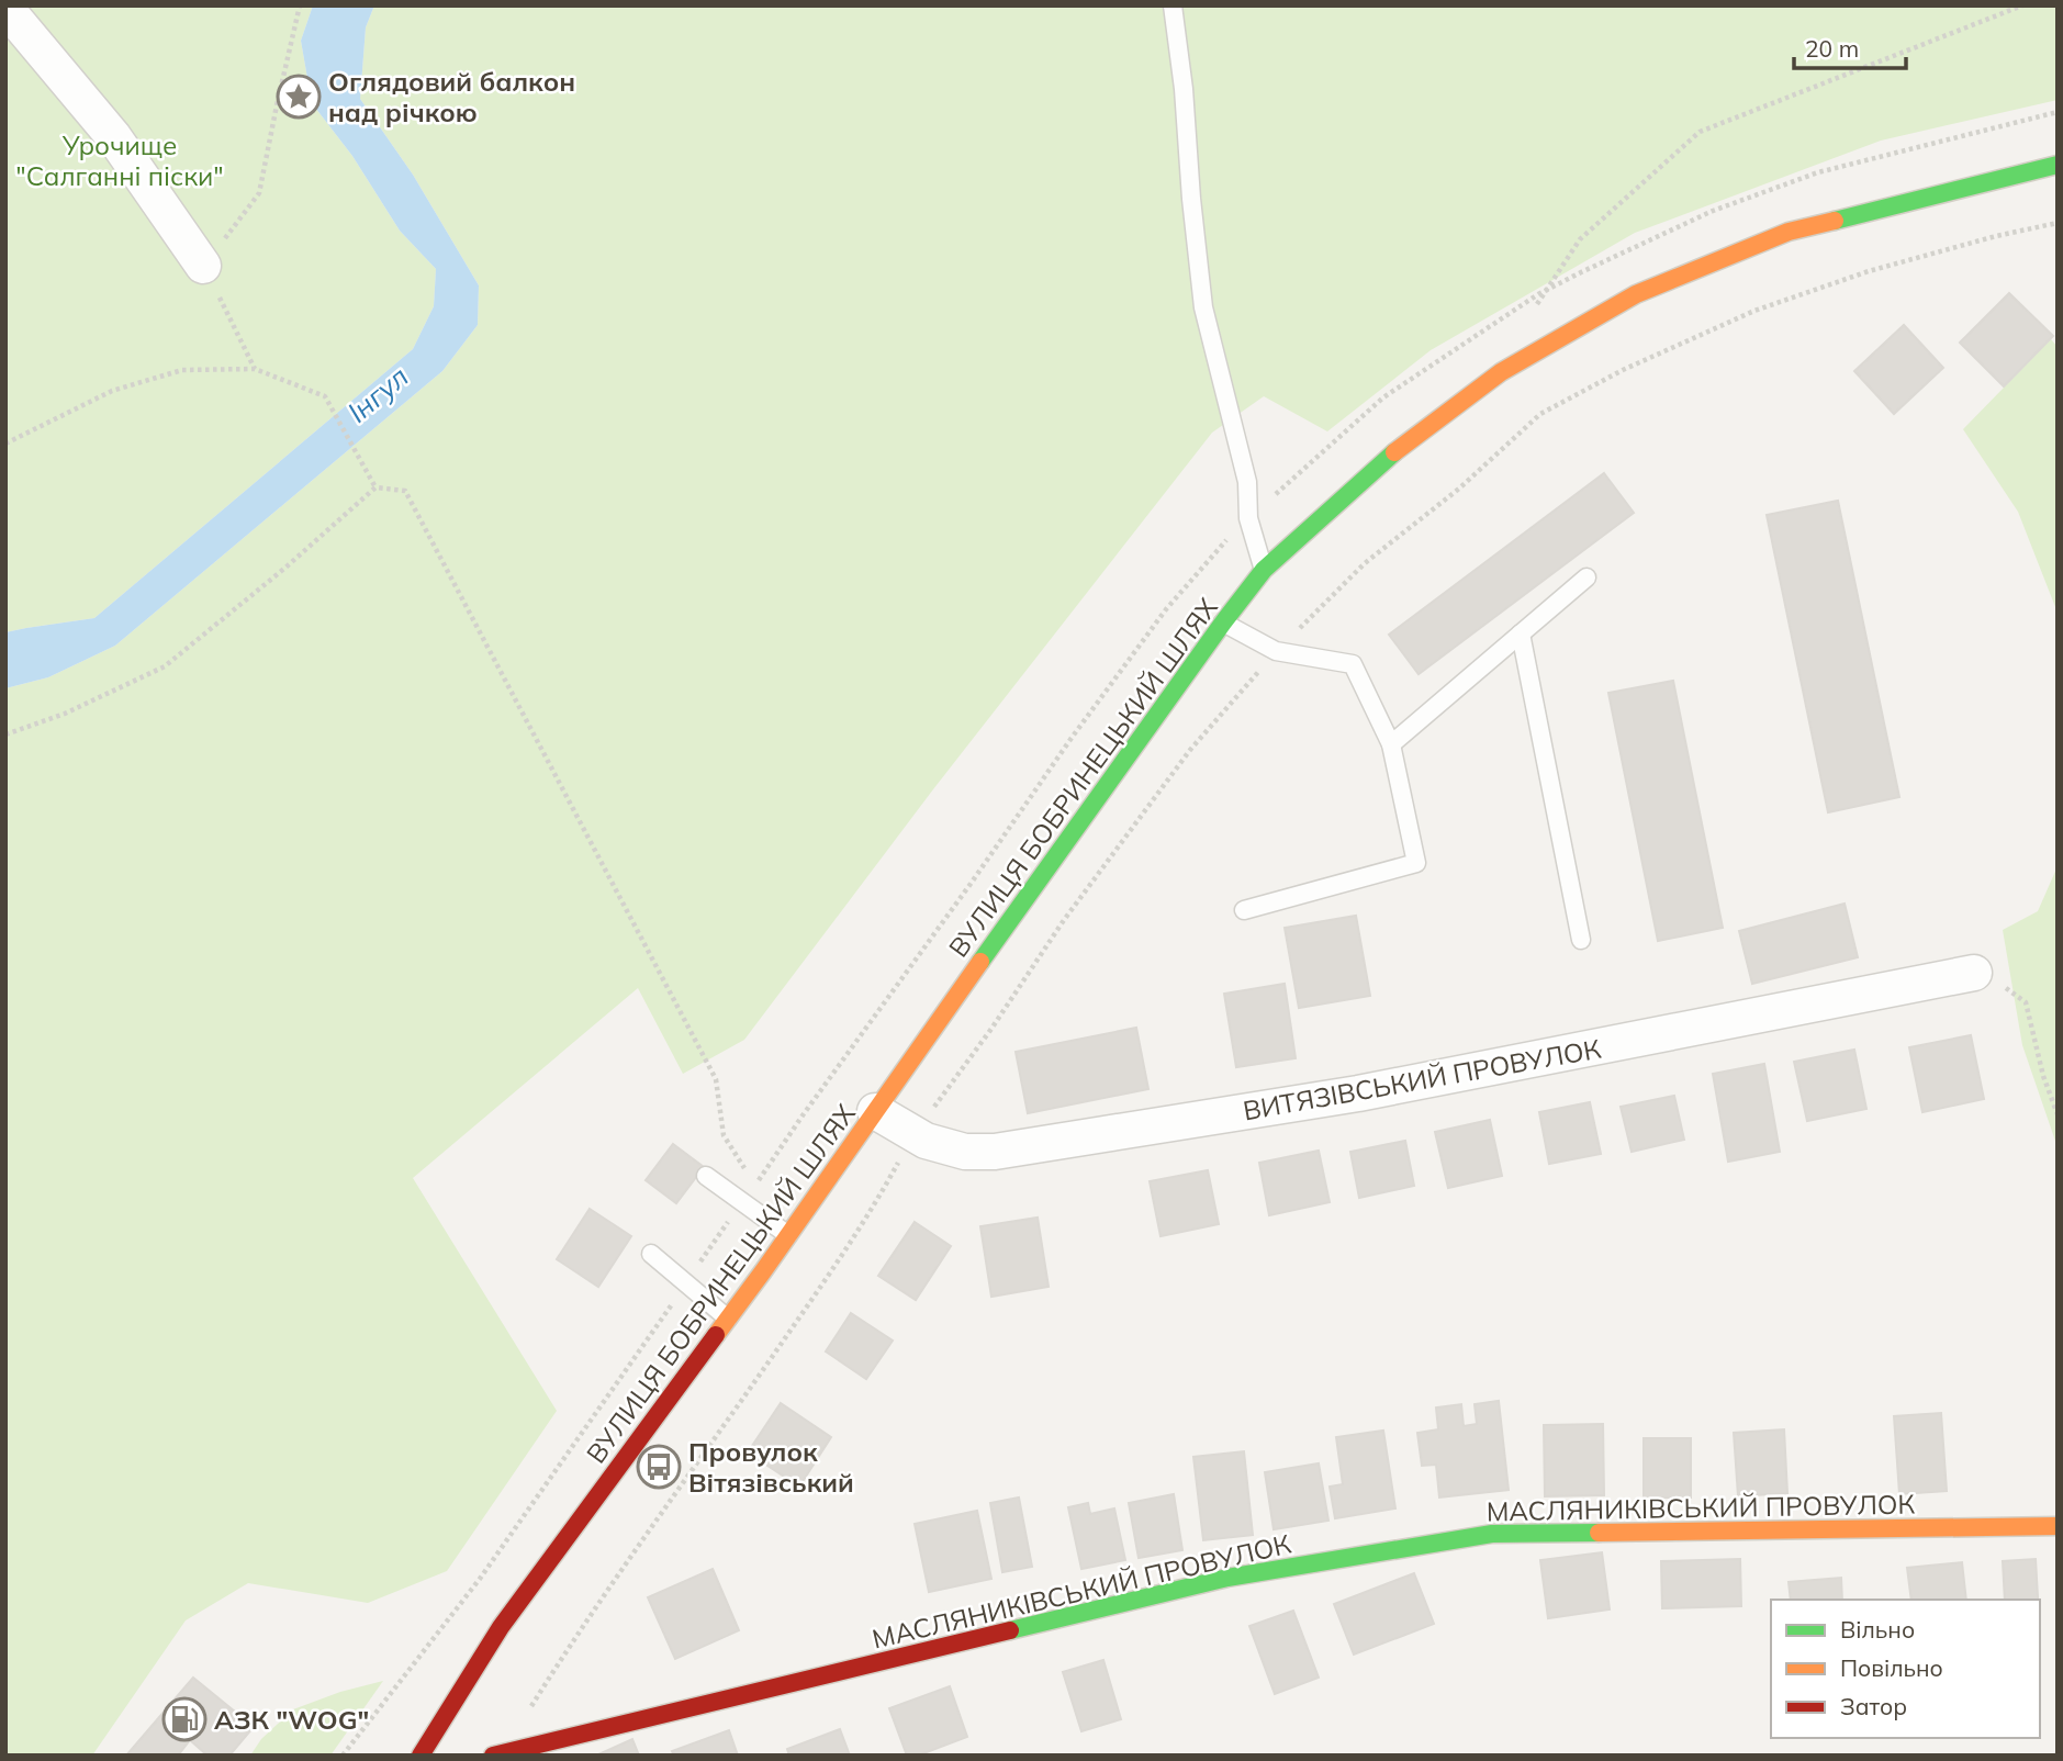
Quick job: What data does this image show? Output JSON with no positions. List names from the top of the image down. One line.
{"streets":{"main road":["ВУЛИЦЯ БОБРИНЕЦЬКИЙ ШЛЯХ","МАСЛЯНИКІВСЬКИЙ ПРОВУЛОК"],"street":["ВИТЯЗІВСЬКИЙ ПРОВУЛОК"]},"crossings":[["ВУЛИЦЯ БОБРИНЕЦЬКИЙ ШЛЯХ","ВИТЯЗІВСЬКИЙ ПРОВУЛОК"]],"water":["Інгул"],"parks":["Урочище \"Салганні піски\""],"places":{"place":["Оглядовий балкон над річкою"],"bus stop":["Провулок Вітязівський"],"fuel station":["АЗК \"WOG\""]},"legend":["Вільно","Повільно","Затор"],"scale_bar":"20 m"}
